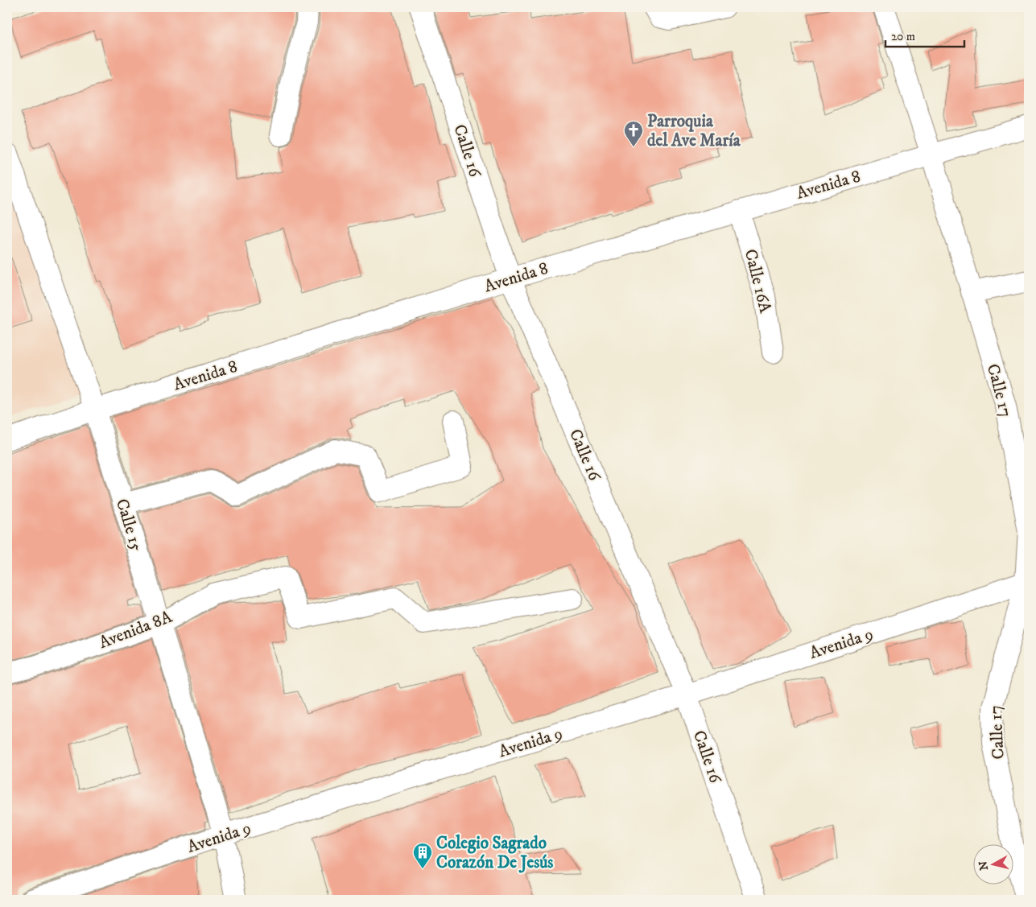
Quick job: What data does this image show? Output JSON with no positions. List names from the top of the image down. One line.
{"streets":{"street":["Calle 16","Avenida 8","Calle 16A","Calle 17","Calle 15","Avenida 8A","Avenida 9"]},"crossings":[["Calle 16","Avenida 8"],["Calle 16","Avenida 9"],["Avenida 8","Calle 16A"],["Avenida 8","Calle 17"],["Avenida 8","Calle 15"],["Calle 17","Avenida 9"],["Calle 15","Avenida 8A"],["Calle 15","Avenida 9"]],"places":{"church":["Parroquia del Ave María"],"building":["Colegio Sagrado Corazón De Jesús"]},"scale_bar":"20 m","north":"left"}
